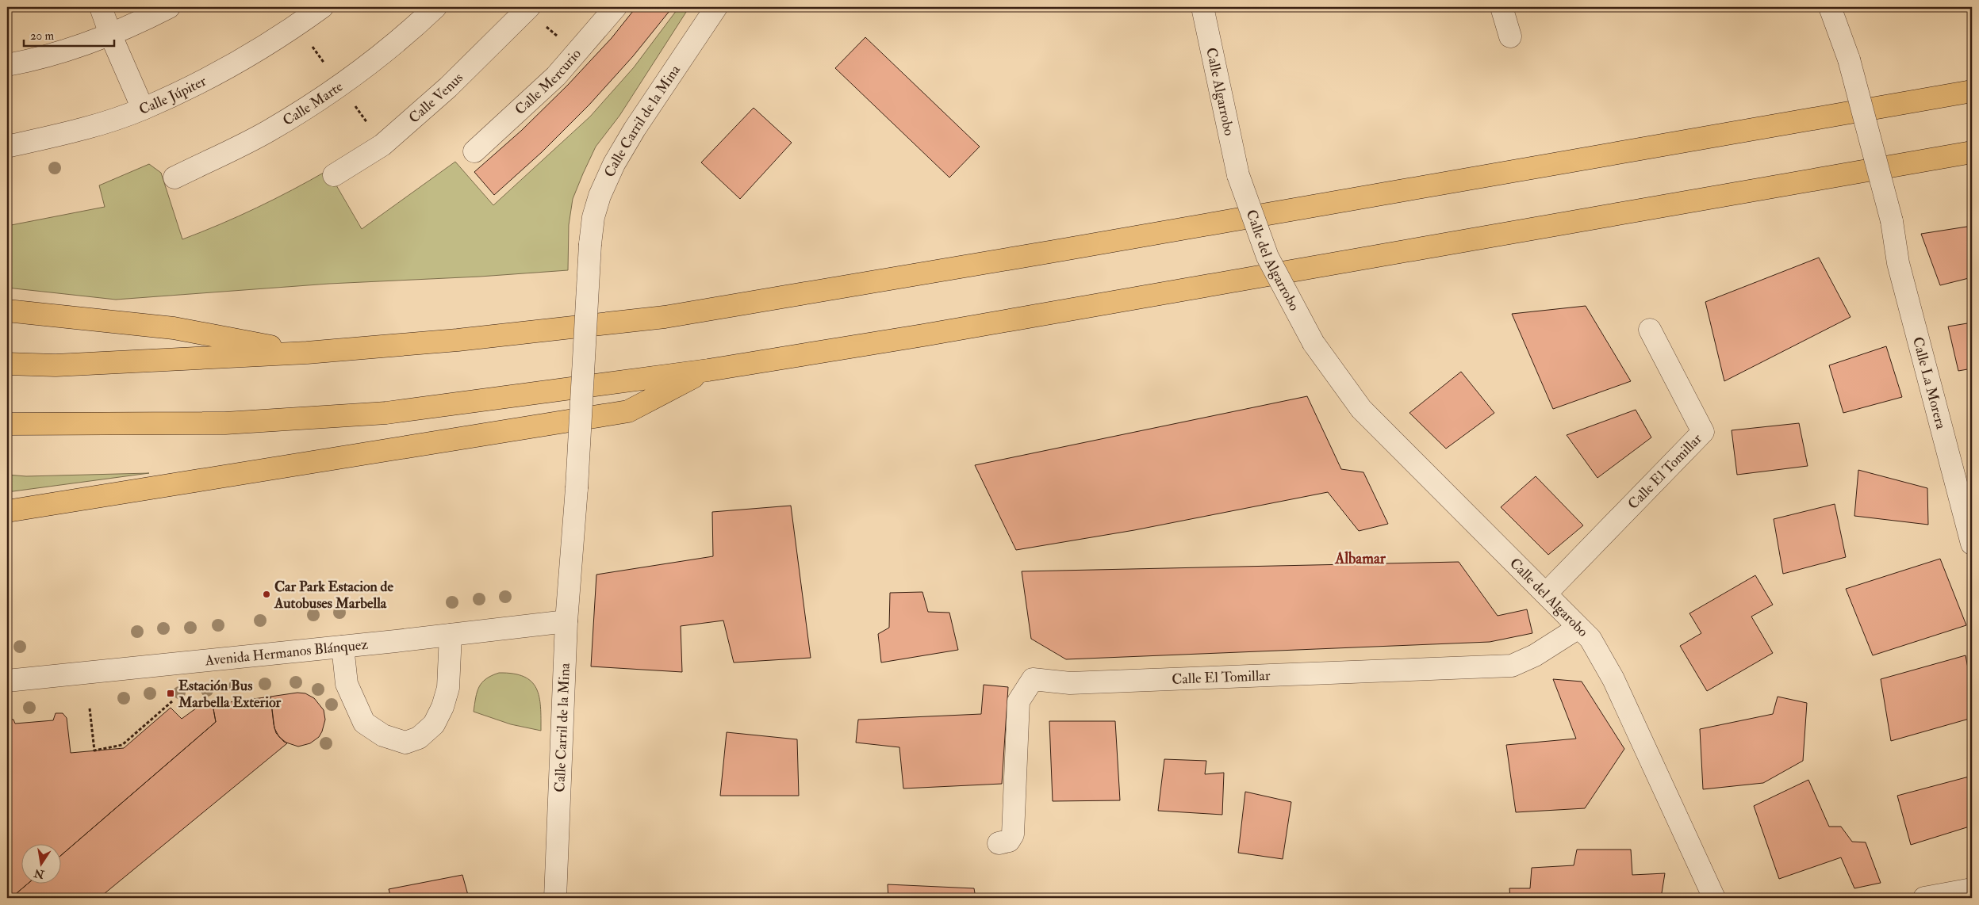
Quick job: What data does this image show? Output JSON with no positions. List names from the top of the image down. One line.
{"streets":{"street":["Calle Mercurio","Calle Algarrobo","Calle Júpiter","Calle Venus","Calle Marte","Calle Carril de la Mina","Calle del Algarrobo","Calle La Morera","Calle El Tomillar","Calle del Algarobo","Avenida Hermanos Blánquez"]},"crossings":[["Calle Algarrobo","Calle del Algarrobo"],["Calle Carril de la Mina","Avenida Hermanos Blánquez"],["Calle del Algarrobo","Calle del Algarobo"],["Calle El Tomillar","Calle del Algarobo"]],"districts":["Albamar"],"places":{"other":["Car Park Estacion de Autobuses Marbella"],"transit":["Estación Bus Marbella Exterior"]},"scale_bar":"20 m","north":"bottom"}
